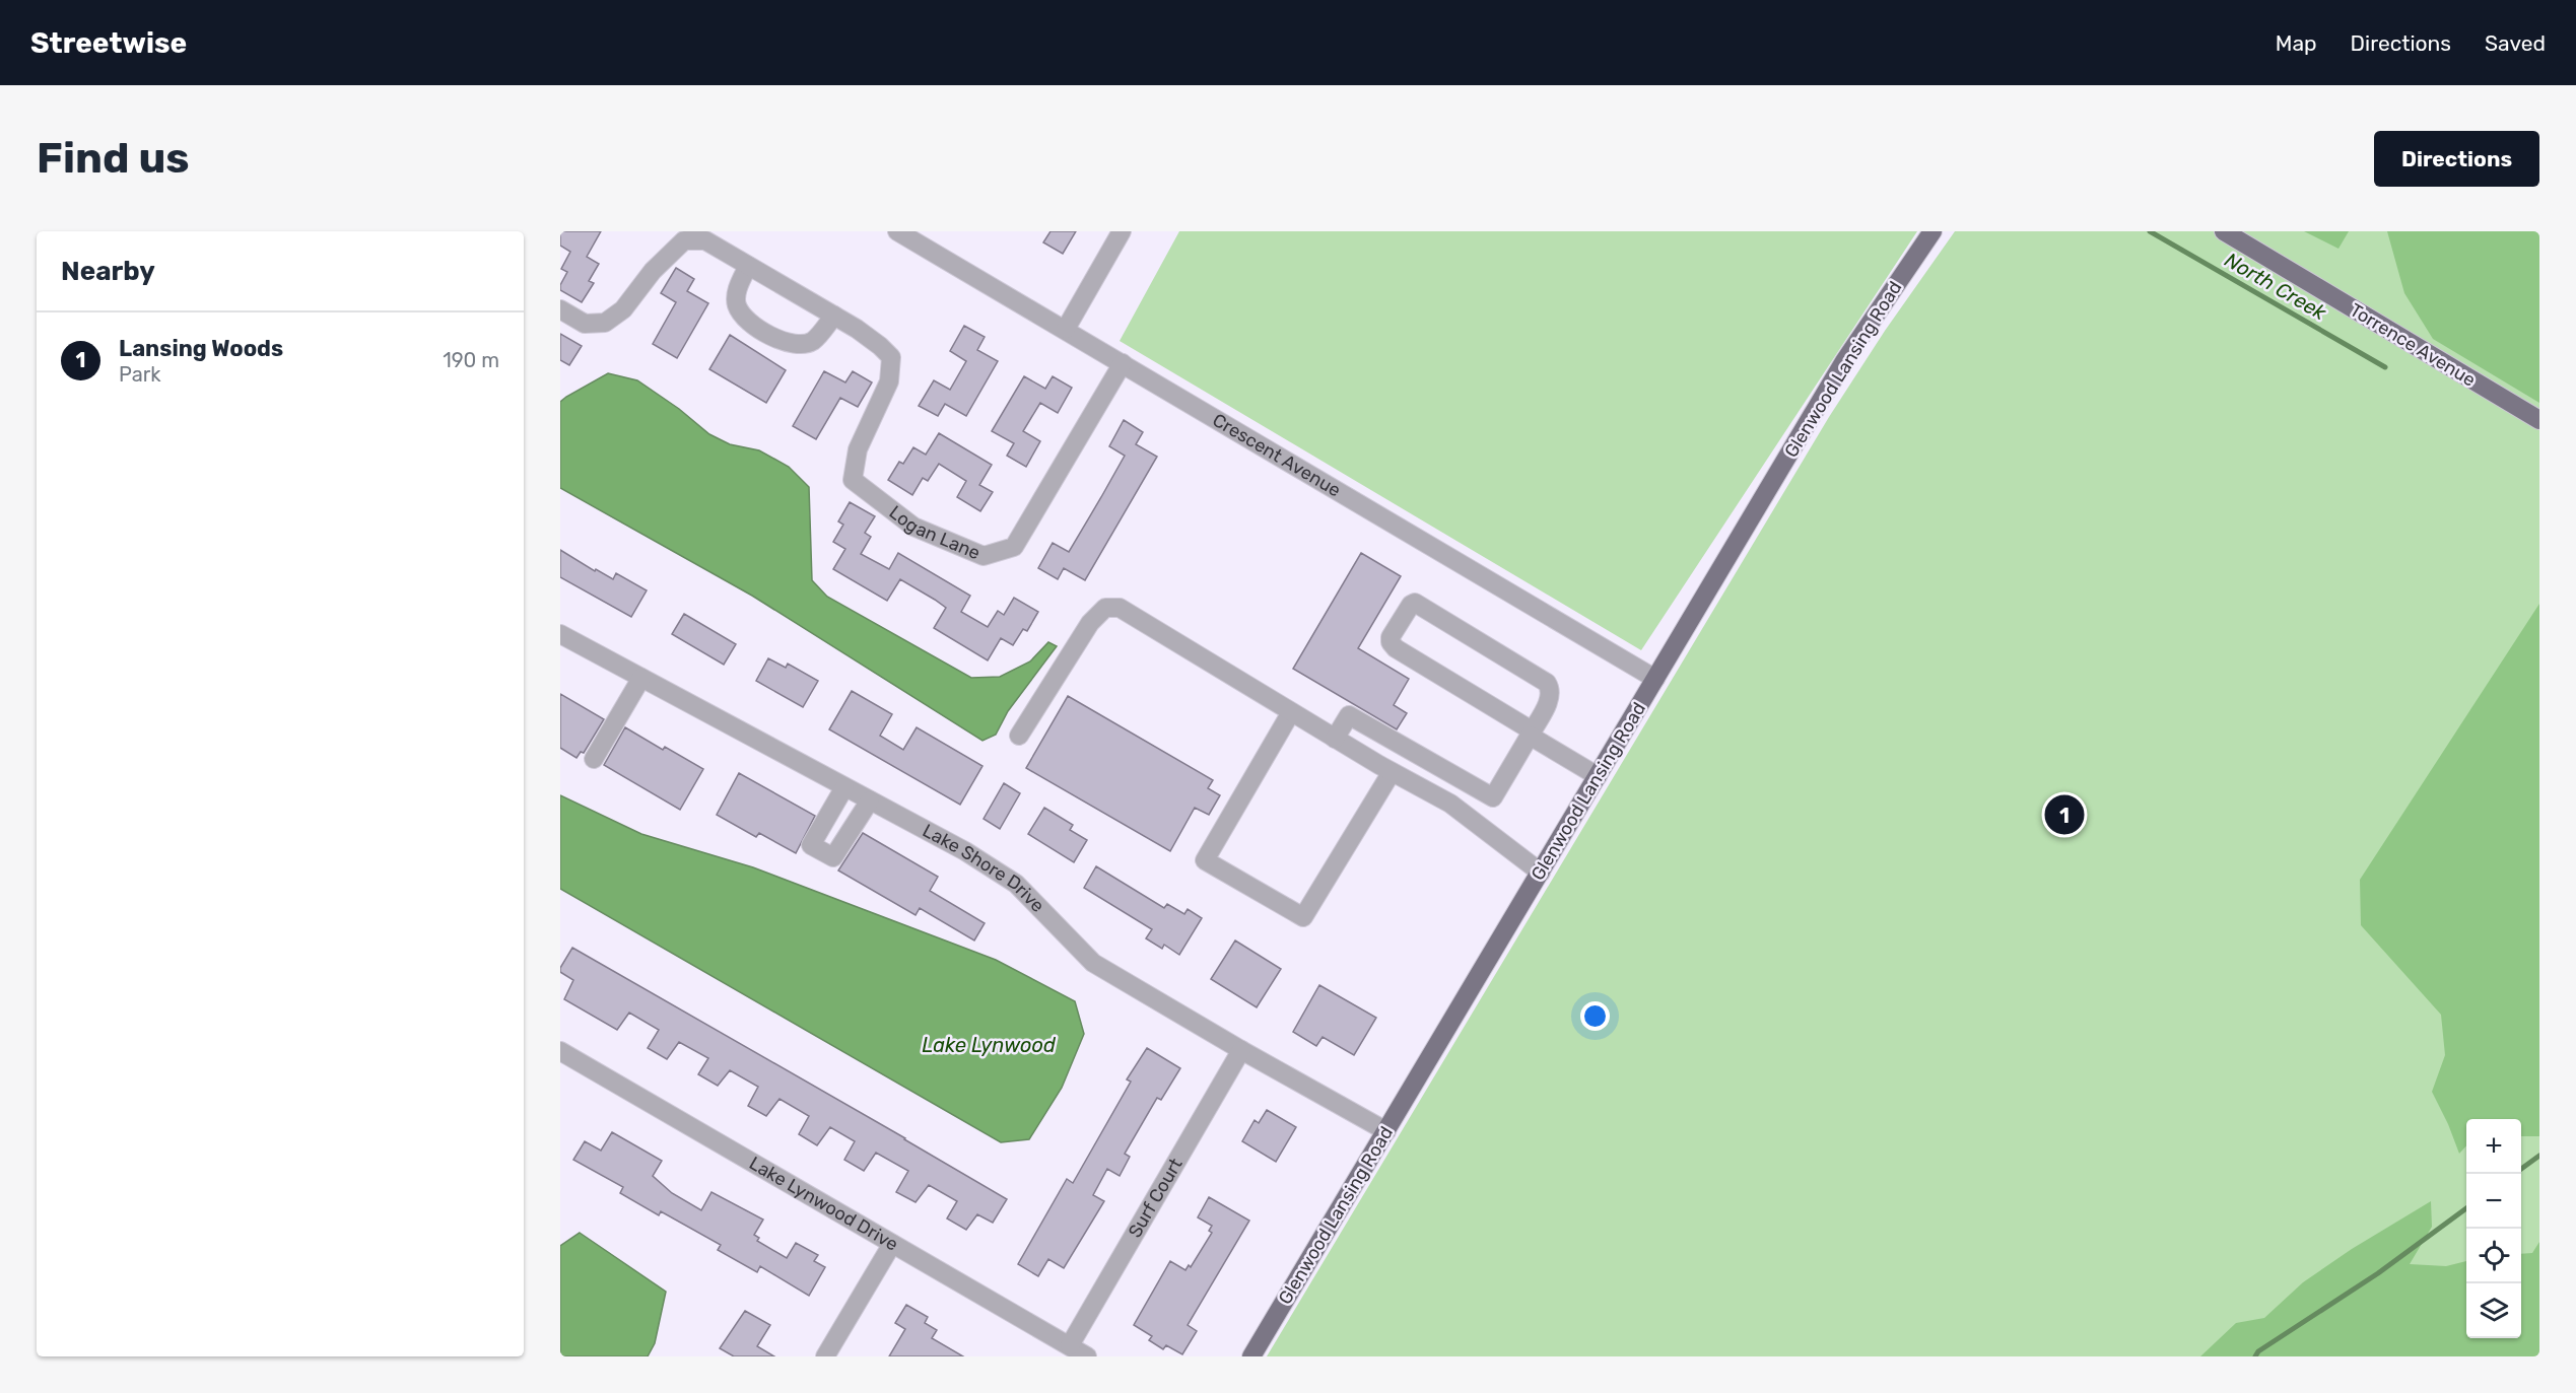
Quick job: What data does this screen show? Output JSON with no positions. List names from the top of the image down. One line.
{"streets":{"main road":["Torrence Avenue","Glenwood Lansing Road"],"street":["Crescent Avenue","Logan Lane","Lake Shore Drive","Surf Court","Lake Lynwood Drive"]},"crossings":[["Glenwood Lansing Road","Crescent Avenue"],["Glenwood Lansing Road","Lake Shore Drive"],["Crescent Avenue","Logan Lane"],["Lake Shore Drive","Surf Court"],["Surf Court","Lake Lynwood Drive"]],"water":["North Creek","Lake Lynwood"],"page":{"header":"Streetwise","nav":["Map","Directions","Saved"],"buttons":"Directions","title":"Find us","heading":"Nearby","list":[{"mark":"1","name":"Lansing Woods","note":"Park","value":"190 m"}],"pins":"1","map_buttons":["+","−"]}}
